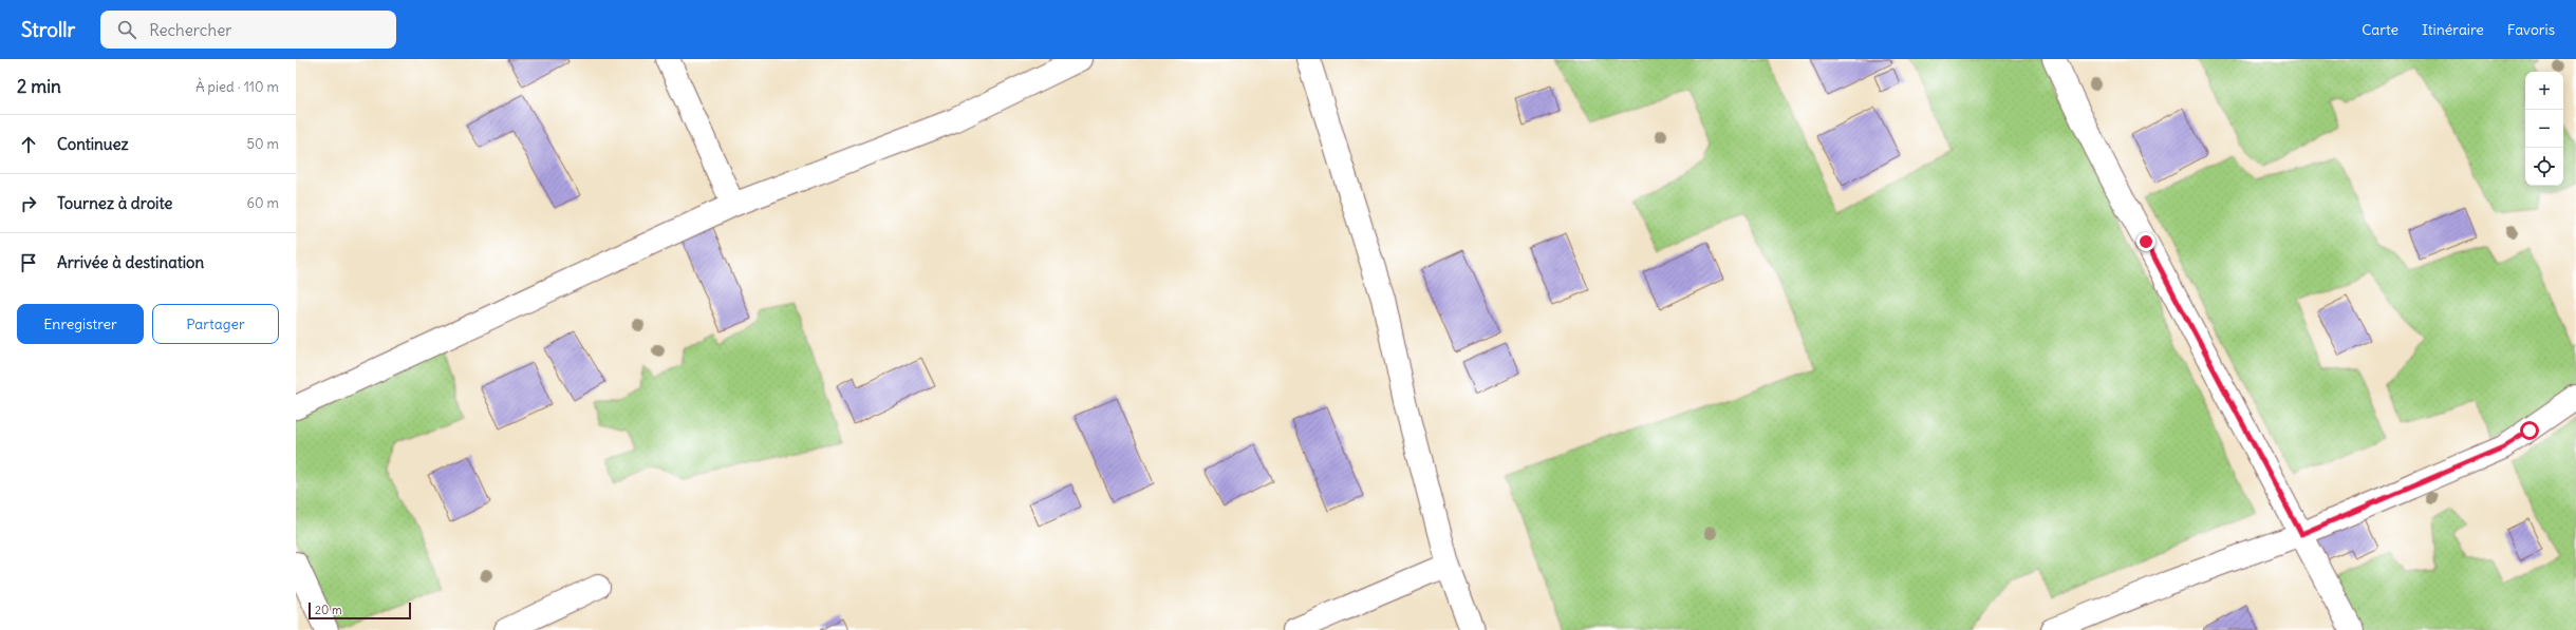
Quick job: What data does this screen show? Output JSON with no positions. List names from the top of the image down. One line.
{"scale_bar":"20 m","page":{"header":"Strollr","search":"Rechercher","nav":["Carte","Itinéraire","Favoris"],"heading":["2 min","À pied · 110 m"],"map_buttons":["+","−"],"list":[["Continuez","50 m"],["Tournez à droite","60 m"],"Arrivée à destination"],"buttons":["Enregistrer","Partager"],"scale":"20 m"}}
